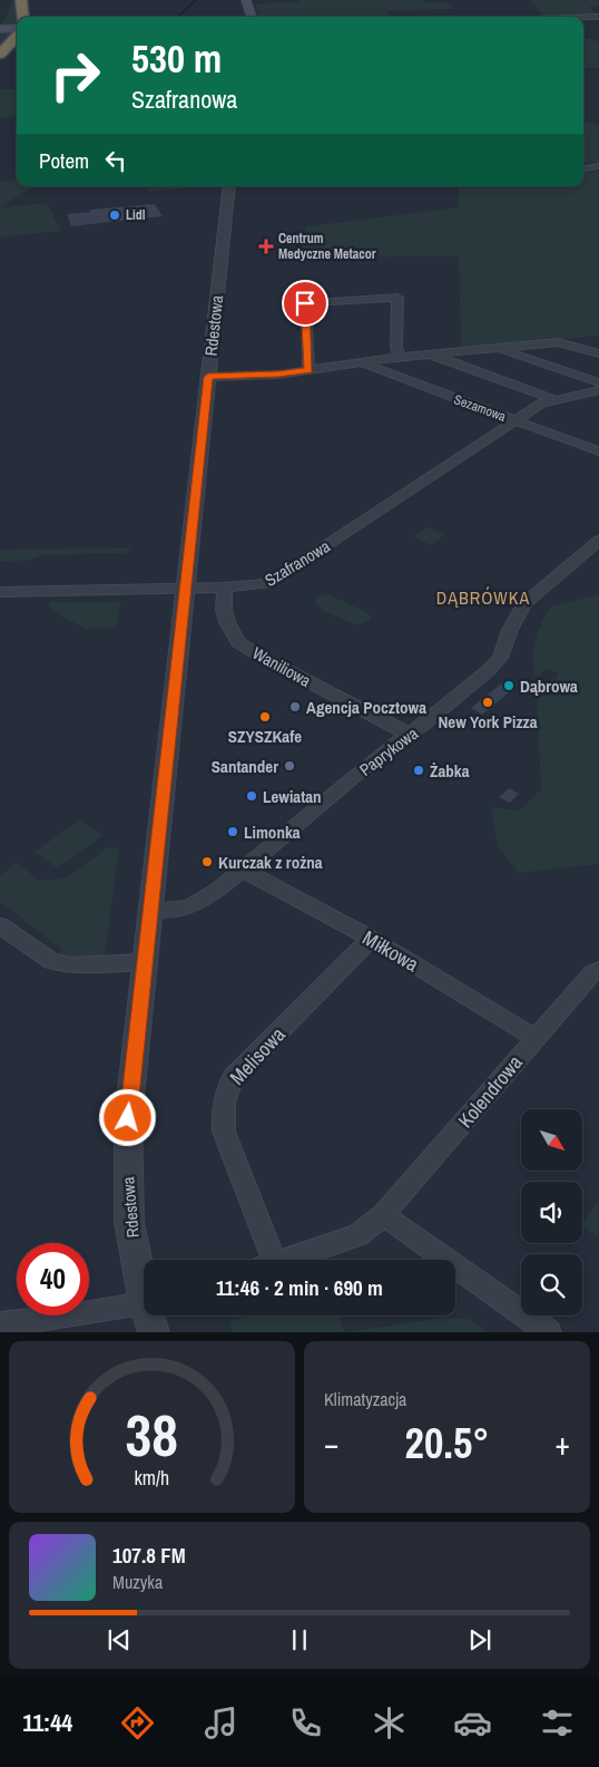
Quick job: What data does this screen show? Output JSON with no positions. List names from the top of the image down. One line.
{"streets":{"street":["Rdestowa","Sezamowa","Szafranowa","Waniliowa","Paprykowa","Miłkowa","Melisowa","Kolendrowa"]},"crossings":[["Rdestowa","Szafranowa"],["Rdestowa","Paprykowa"],["Sezamowa","Szafranowa"],["Szafranowa","Waniliowa"],["Waniliowa","Paprykowa"],["Paprykowa","Miłkowa"],["Miłkowa","Melisowa"],["Miłkowa","Kolendrowa"]],"districts":["DĄBRÓWKA"],"places":{"other":["Lidl","Dąbrowa","New York Pizza","Agencja Pocztowa","SZYSZKafe","Santander","Żabka","Lewiatan","Limonka","Kurczak z rożna"],"health":["Centrum Medyczne Metacor"]},"north":"bottom right","page":{"turn":["530 m","Szafranowa"],"then":"Potem","limit":"40","trip":"11:46 · 2 min · 690 m","tile":"Klimatyzacja","heat":["−","20.5°","+"],"song":["107.8 FM","Muzyka"],"tabs":"11:44","gauge":["38","km/h"]}}
